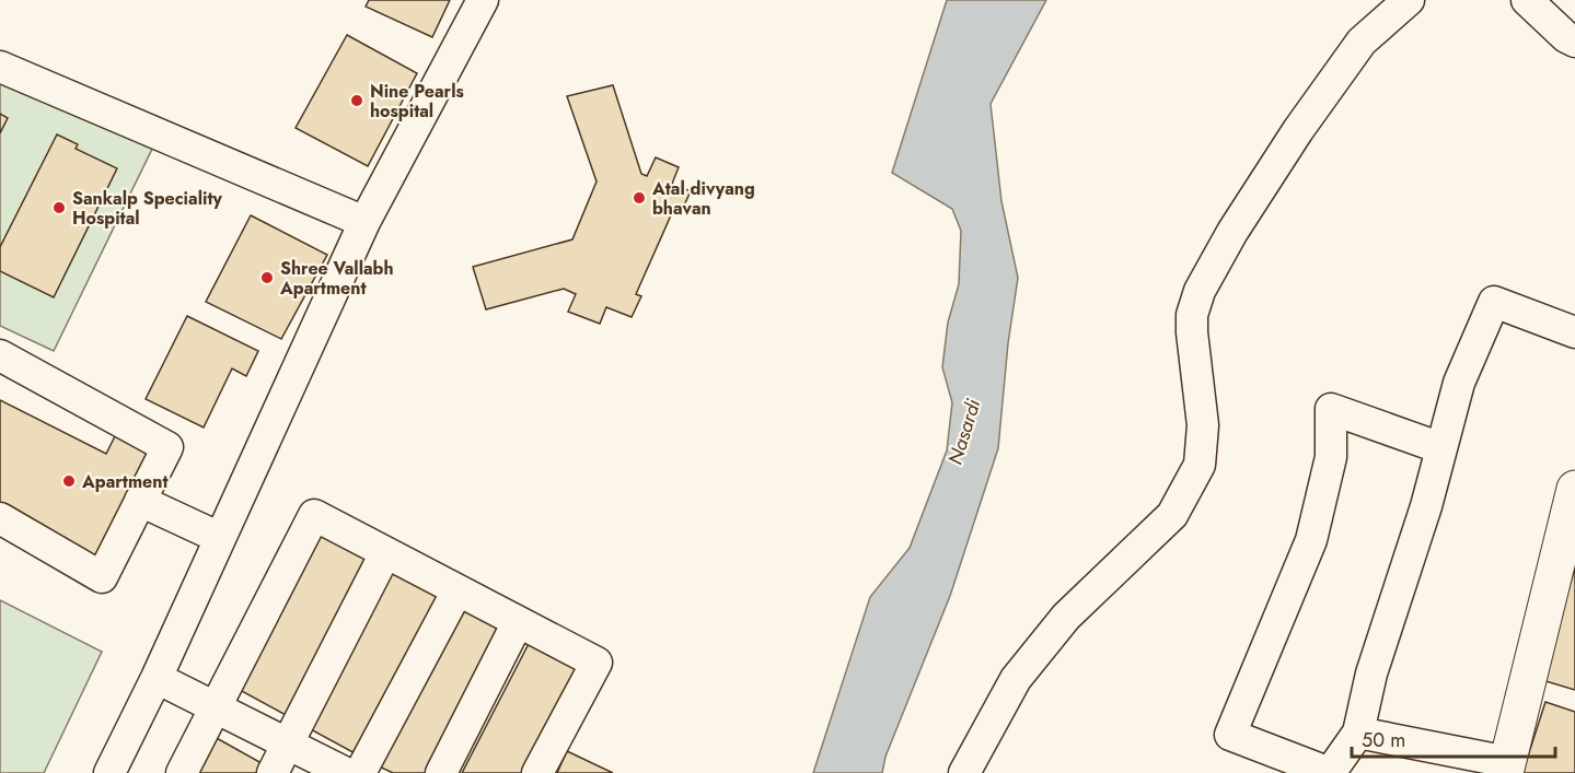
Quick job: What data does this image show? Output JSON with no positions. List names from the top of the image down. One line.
{"water":["Nasardi"],"places":["Nine Pearls hospital","Atal divyang bhavan","Sankalp Speciality Hospital","Shree Vallabh Apartment","Apartment"],"scale_bar":"50 m"}
